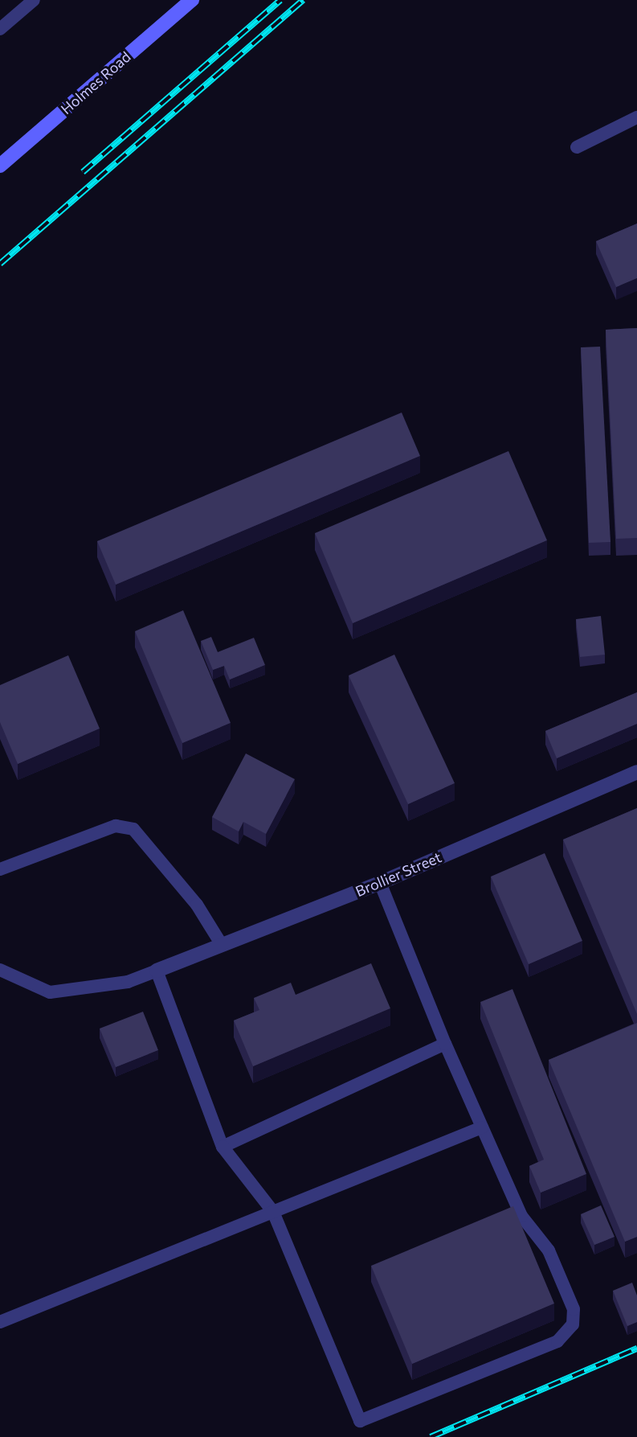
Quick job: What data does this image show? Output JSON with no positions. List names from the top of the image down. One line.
{"streets":{"main road":["Holmes Road"],"street":["Brollier Street"]}}
